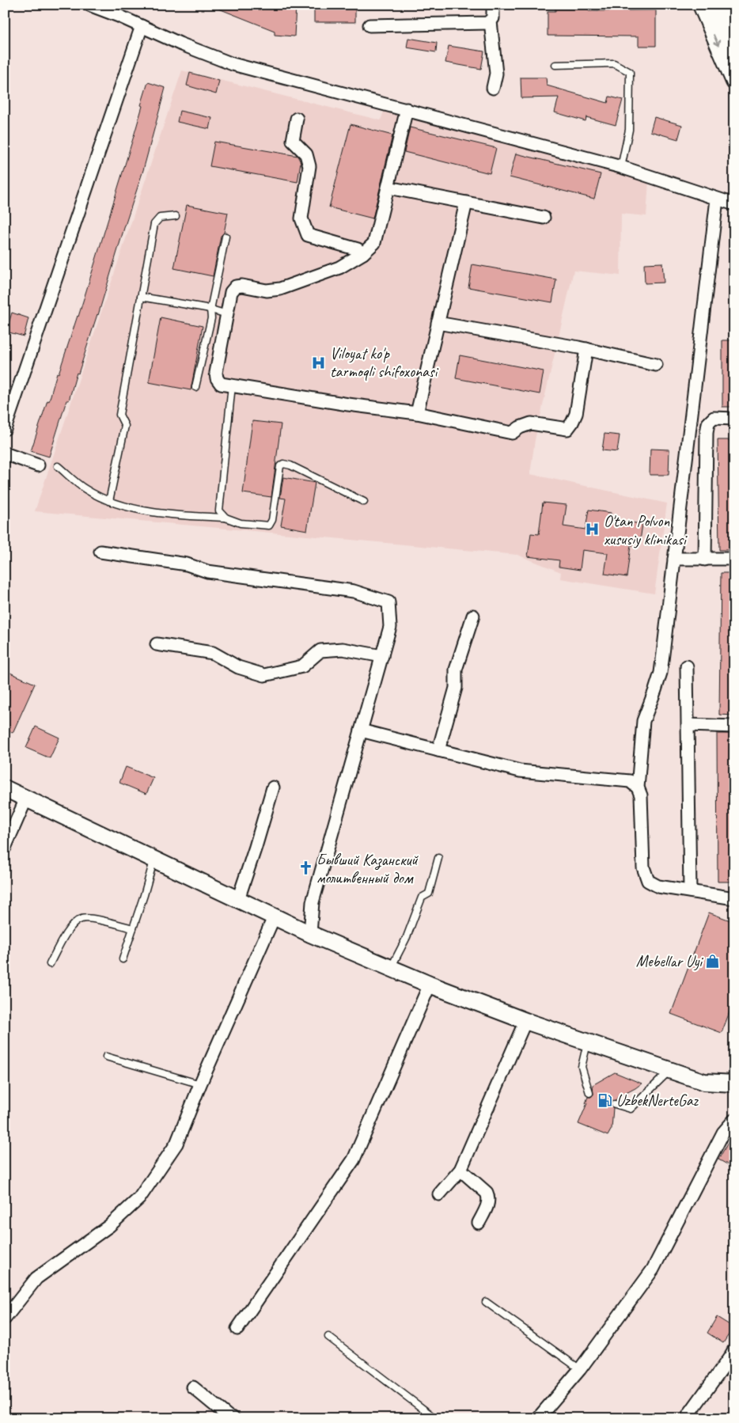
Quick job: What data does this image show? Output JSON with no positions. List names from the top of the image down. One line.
{"places":{"hospital":["Viloyat ko'p tarmoqli shifoxonasi","O'tan Polvon xususiy klinikasi"],"church":["Бывший Казанский молитвенный дом"],"shop":["Mebellar Uyi"],"fuel station":["UzbekNerteGaz"]}}
